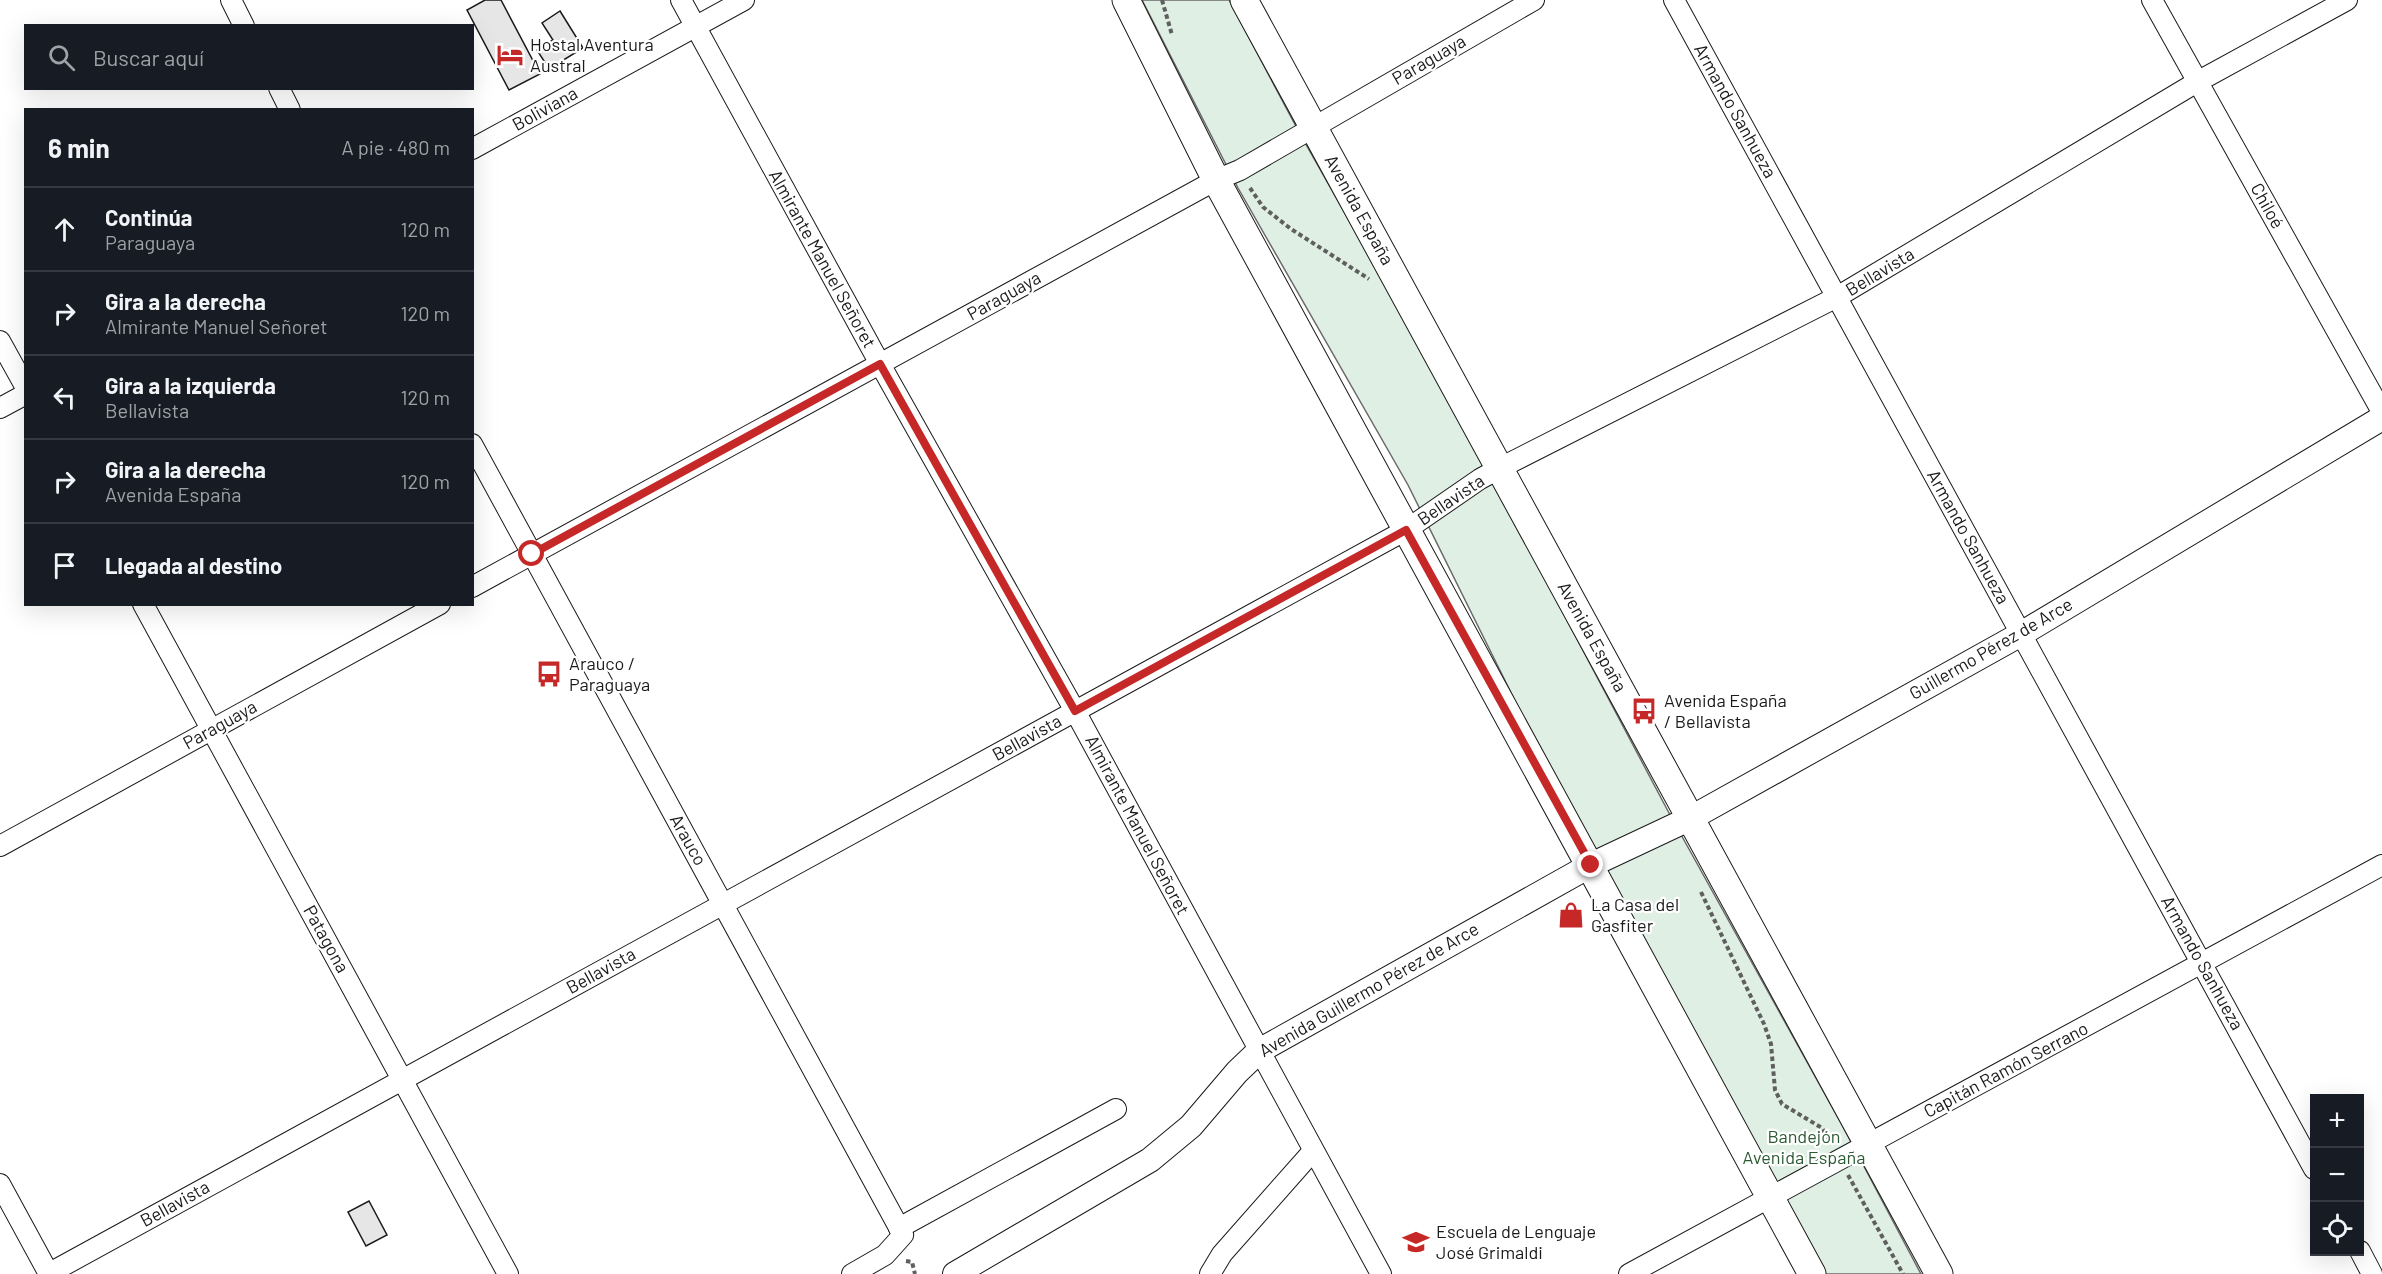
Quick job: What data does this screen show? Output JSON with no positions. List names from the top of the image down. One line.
{"streets":{"main road":["Avenida España"],"street":["Paraguaya","Boliviana","Armando Sanhueza","Chiloé","Almirante Manuel Señoret","Bellavista","Guillermo Pérez de Arce","Arauco","Patagona","Avenida Guillermo Pérez de Arce","Capitán Ramón Serrano"]},"crossings":[["Paraguaya","Avenida España"],["Paraguaya","Almirante Manuel Señoret"],["Paraguaya","Arauco"],["Paraguaya","Patagona"],["Boliviana","Almirante Manuel Señoret"],["Armando Sanhueza","Bellavista"],["Armando Sanhueza","Guillermo Pérez de Arce"],["Armando Sanhueza","Capitán Ramón Serrano"],["Chiloé","Bellavista"],["Avenida España","Bellavista"],["Avenida España","Guillermo Pérez de Arce"],["Avenida España","Capitán Ramón Serrano"],["Almirante Manuel Señoret","Bellavista"],["Almirante Manuel Señoret","Avenida Guillermo Pérez de Arce"],["Bellavista","Arauco"],["Bellavista","Patagona"],["Guillermo Pérez de Arce","Avenida Guillermo Pérez de Arce"]],"parks":["Bandejón Avenida España"],"places":{"hotel":["Hostal Aventura Austral"],"bus stop":["Arauco / Paraguaya","Avenida España / Bellavista"],"shop":["La Casa del Gasfiter"],"school or university":["Escuela de Lenguaje José Grimaldi"]},"page":{"search":"Buscar aquí","heading":["6 min","A pie · 480 m"],"list":[["Continúa","Paraguaya","120 m"],["Gira a la derecha","Almirante Manuel Señoret","120 m"],["Gira a la izquierda","Bellavista","120 m"],["Gira a la derecha","Avenida España","120 m"],"Llegada al destino"],"map_buttons":["+","−"]}}
